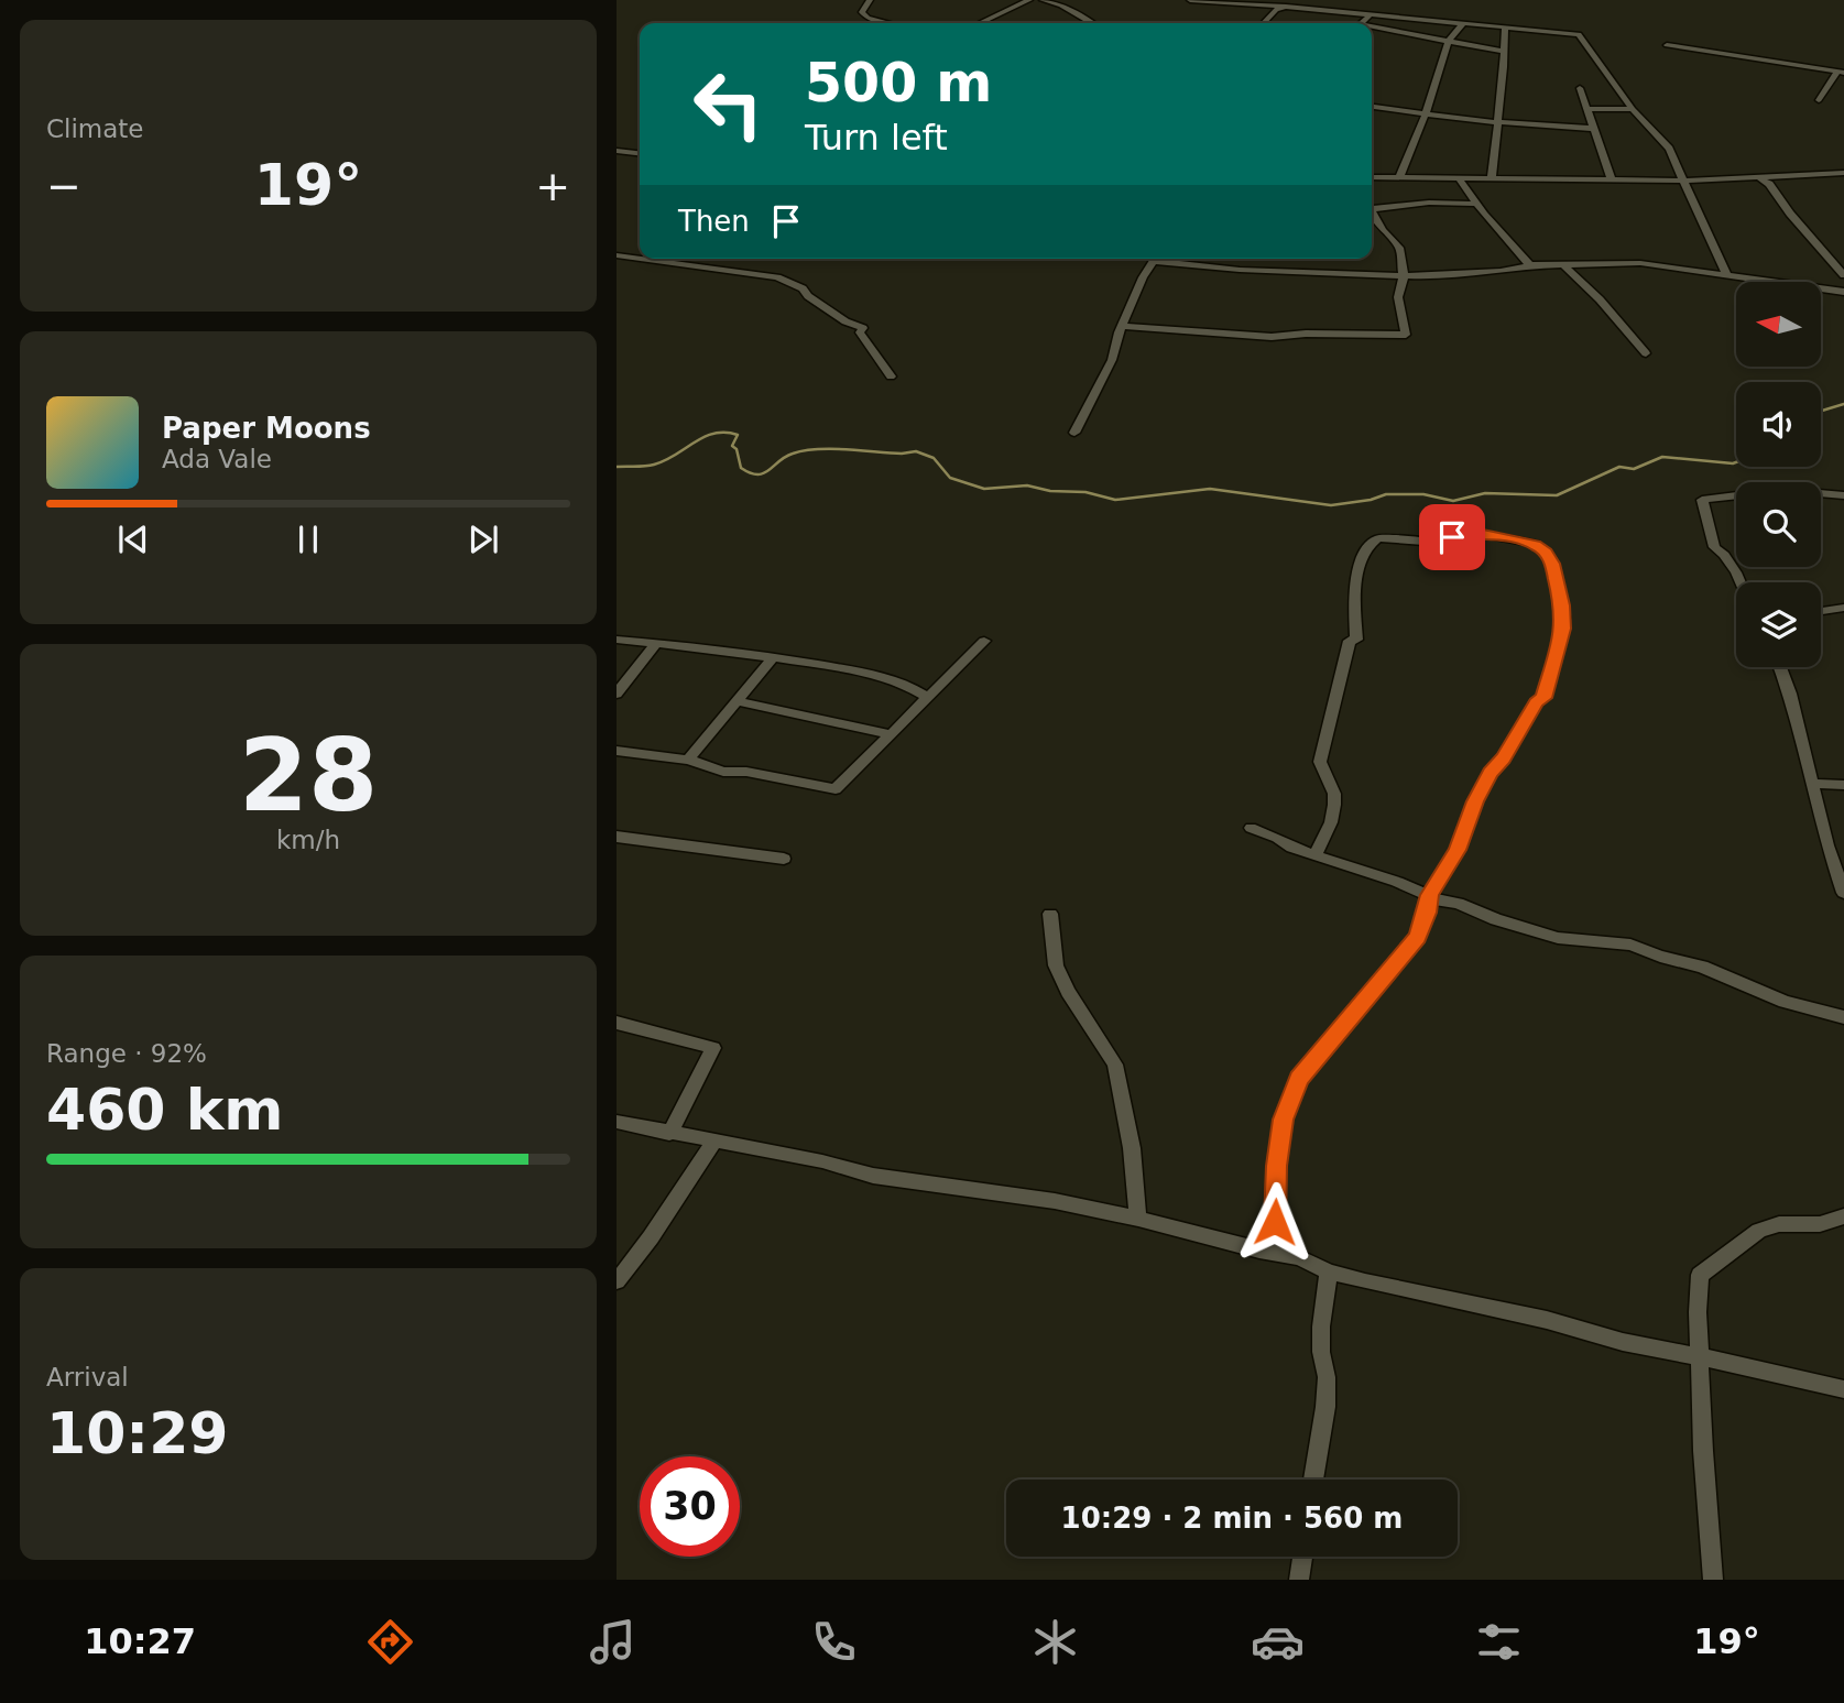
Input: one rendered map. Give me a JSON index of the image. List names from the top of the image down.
{
  "north": "left",
  "page": {
    "tile": [
      "Climate",
      ["28", "km/h"],
      ["Range · 92%", "460 km"],
      ["Arrival", "10:29"]
    ],
    "turn": ["500 m", "Turn left"],
    "heat": ["−", "19°", "+"],
    "then": "Then",
    "song": ["Paper Moons", "Ada Vale"],
    "limit": "30",
    "trip": "10:29 · 2 min · 560 m",
    "tabs": ["10:27", "19°"]
  }
}
